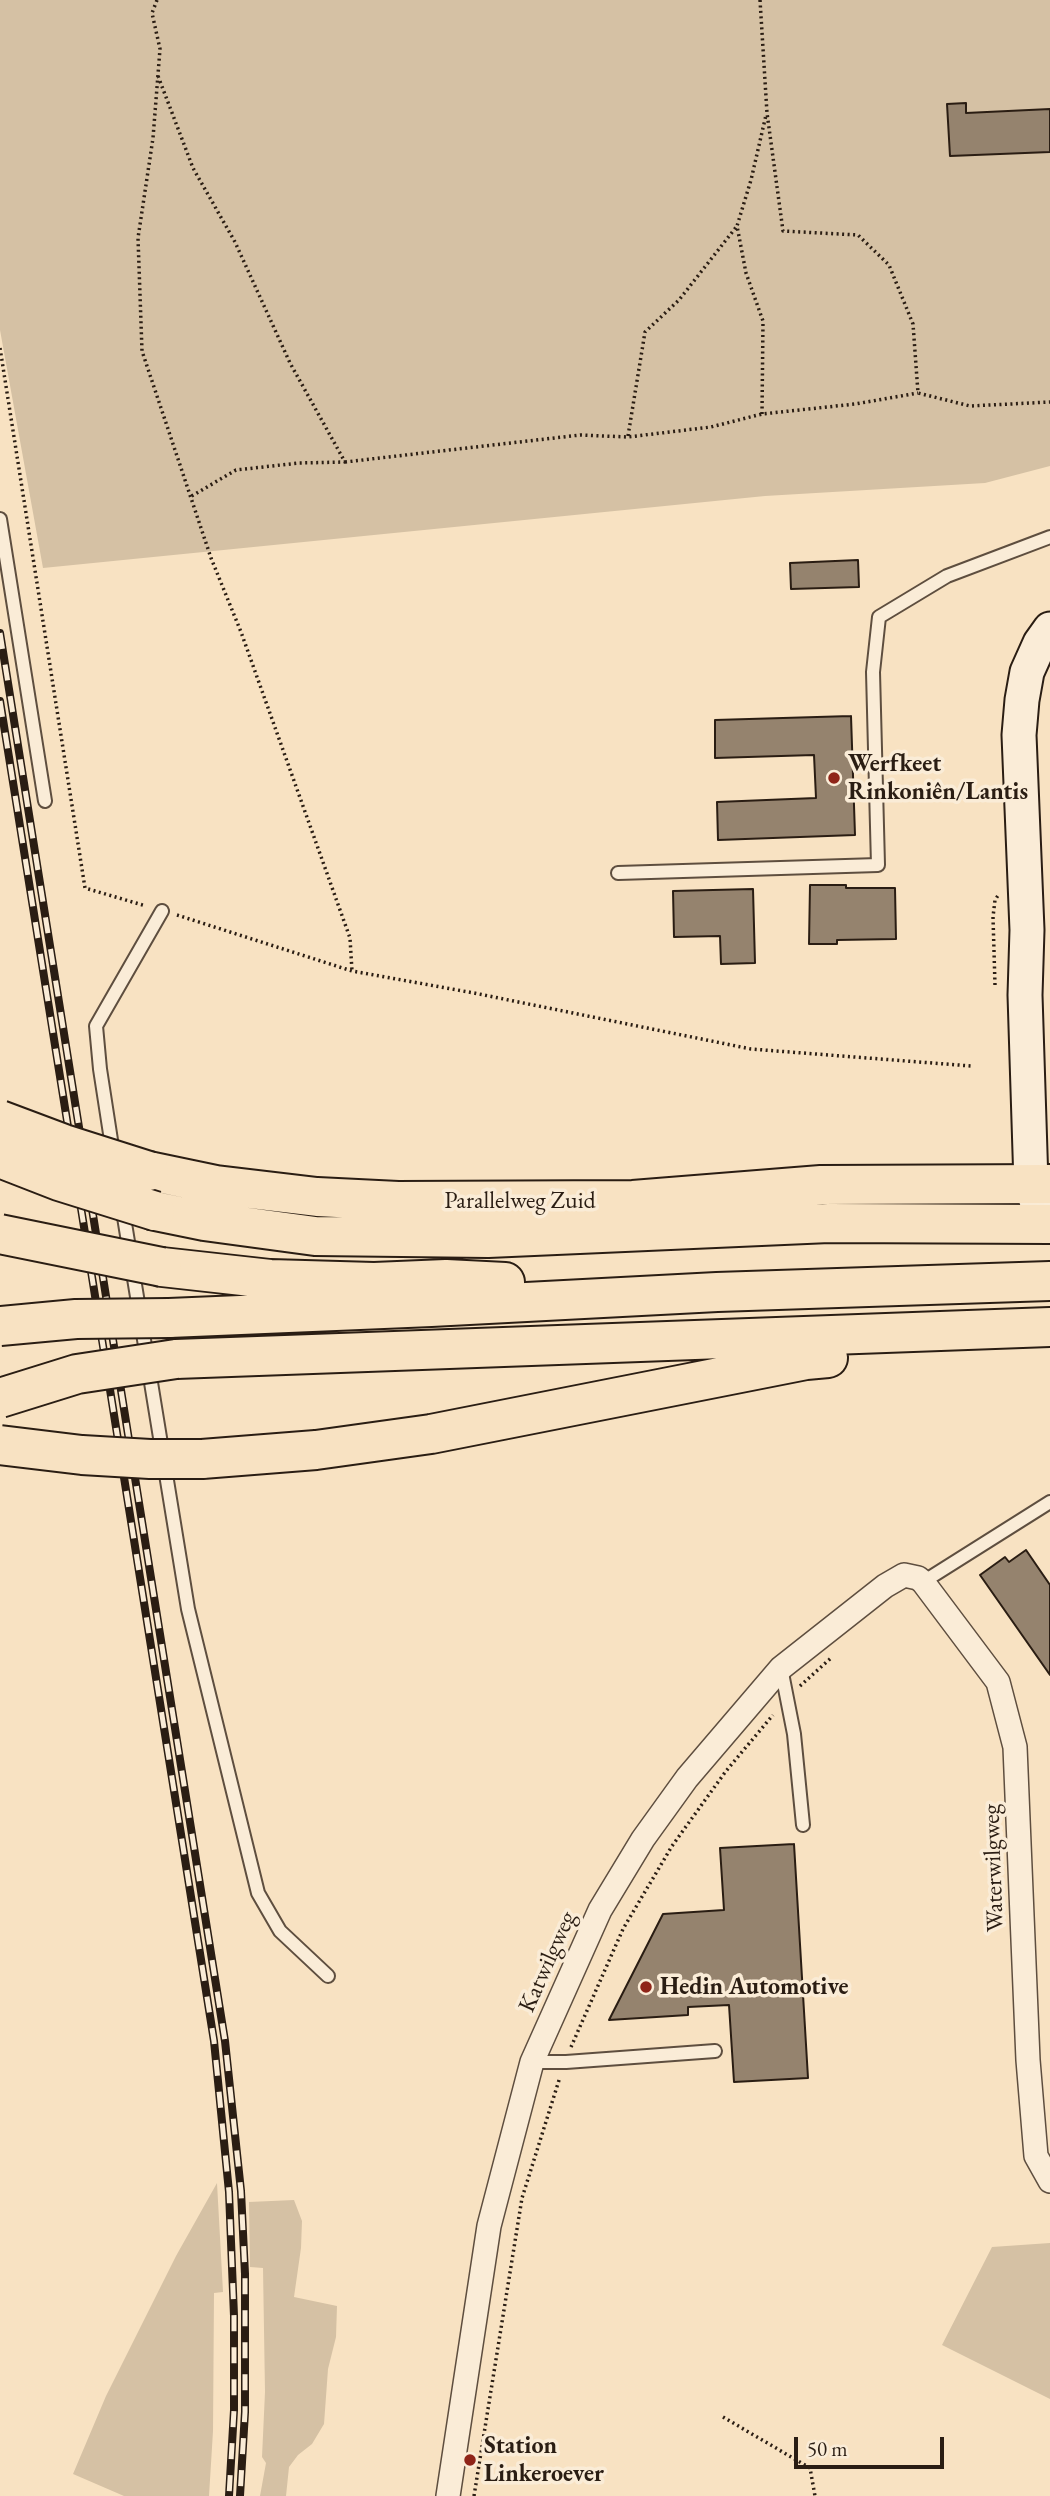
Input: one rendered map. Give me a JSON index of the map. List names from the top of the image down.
{
  "streets": {
    "highway": ["Parallelweg Zuid"],
    "street": ["Waterwilgweg", "Katwilgweg"]
  },
  "crossings": [
    ["Waterwilgweg", "Katwilgweg"]
  ],
  "places": ["Werfkeet Rinkoniên/Lantis", "Hedin Automotive", "Station Linkeroever"],
  "scale_bar": "50 m"
}
